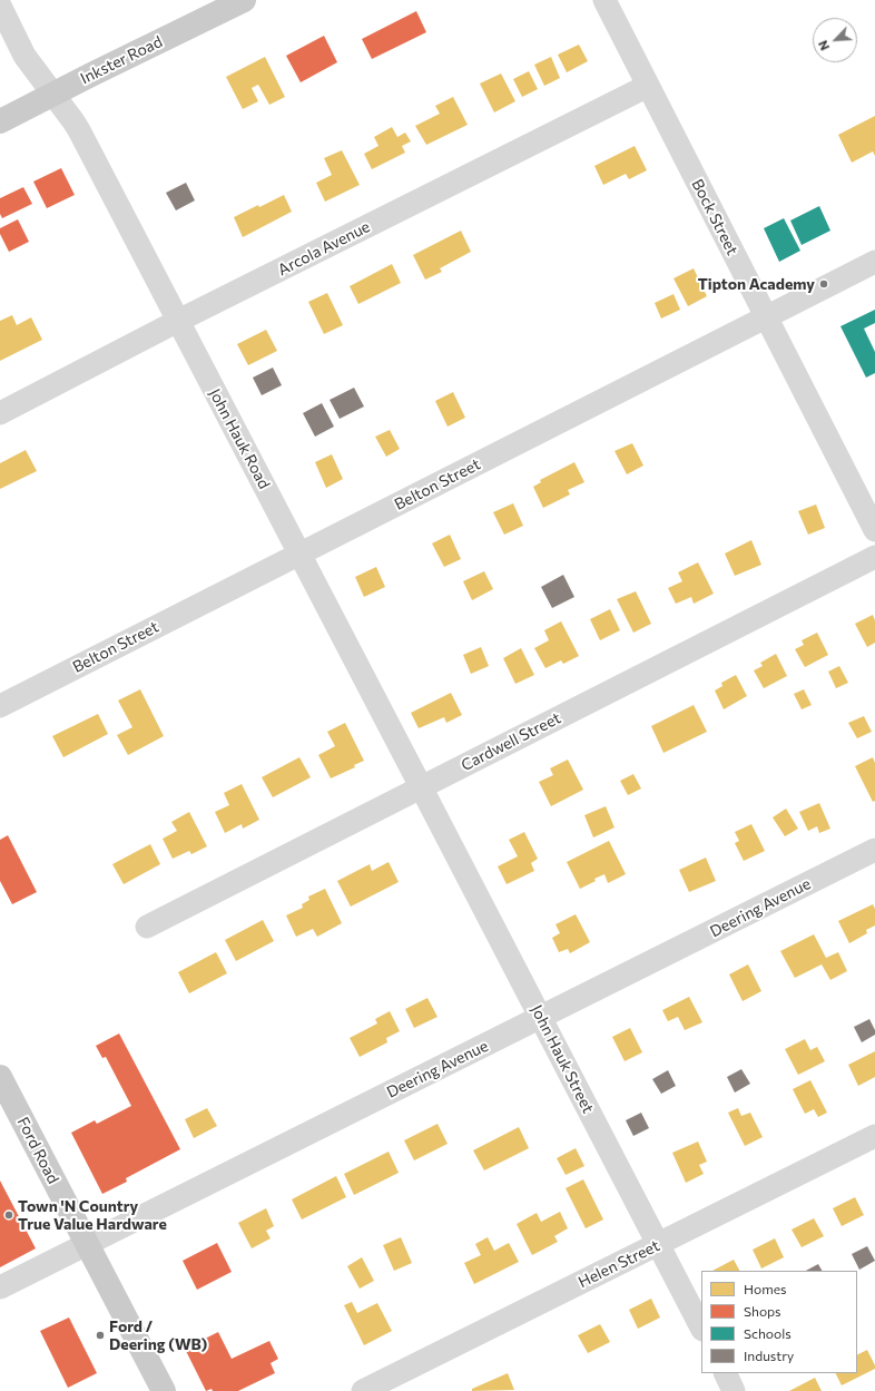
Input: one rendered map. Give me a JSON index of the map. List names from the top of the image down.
{
  "streets": {
    "main road": ["Inkster Road", "Ford Road"],
    "street": [
      "Bock Street",
      "Arcola Avenue",
      "John Hauk Road",
      "Belton Street",
      "Cardwell Street",
      "Deering Avenue",
      "John Hauk Street",
      "Helen Street"
    ]
  },
  "crossings": [
    ["Inkster Road", "John Hauk Road"],
    ["Bock Street", "Arcola Avenue"],
    ["Bock Street", "Belton Street"],
    ["Arcola Avenue", "John Hauk Road"],
    ["John Hauk Road", "Belton Street"],
    ["John Hauk Road", "Cardwell Street"],
    ["John Hauk Road", "John Hauk Street"],
    ["Cardwell Street", "John Hauk Street"],
    ["Deering Avenue", "John Hauk Street"],
    ["Deering Avenue", "Ford Road"],
    ["John Hauk Street", "Helen Street"]
  ],
  "places": ["Tipton Academy", "Town 'N Country True Value Hardware", "Ford / Deering (WB)"],
  "legend": [
    "Homes",
    "Shops",
    "Schools",
    "Industry"
  ],
  "north": "bottom left"
}
